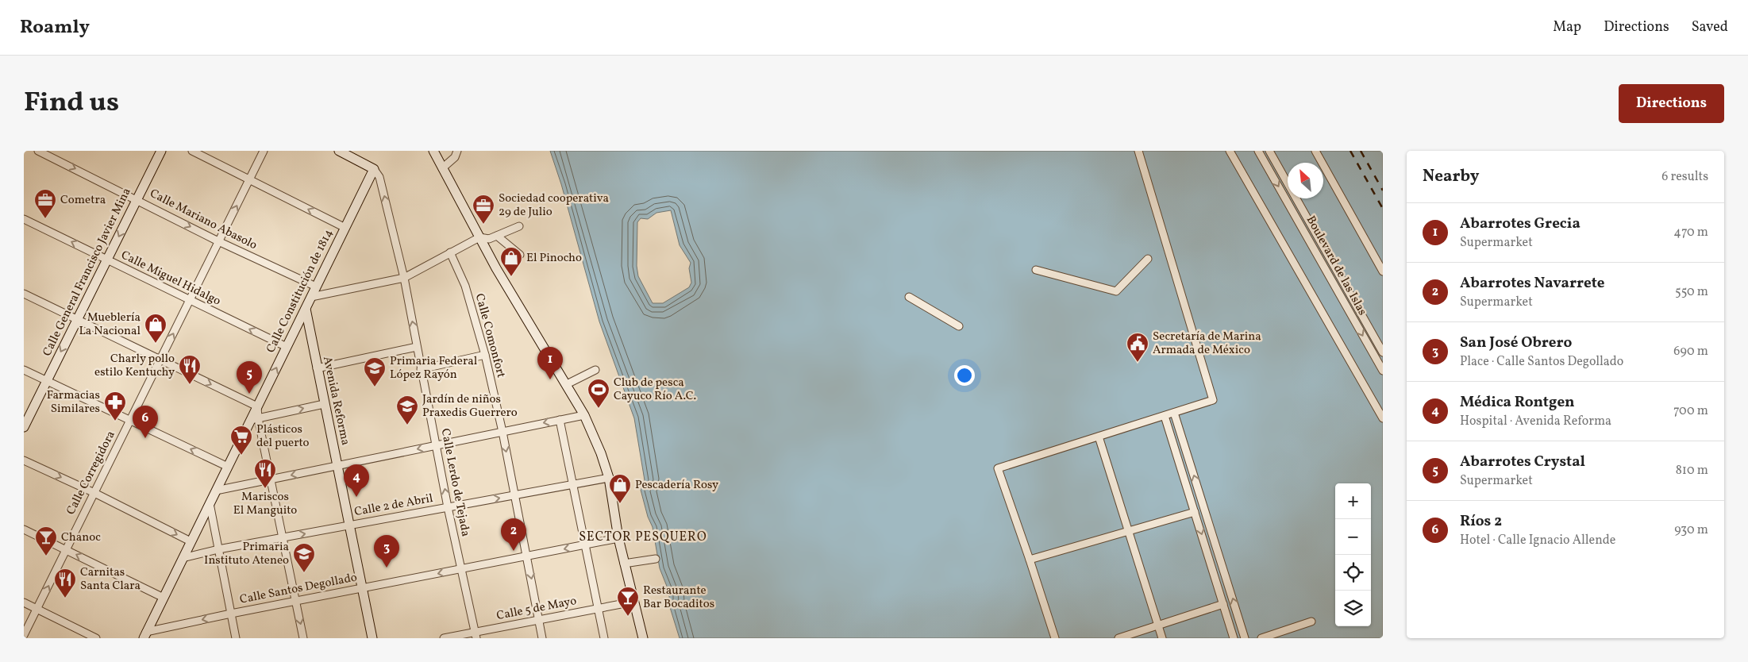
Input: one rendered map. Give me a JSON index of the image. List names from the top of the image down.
{
  "streets": {
    "street": [
      "Calle Mariano Abasolo",
      "Boulevard de las Islas",
      "Calle General Francisco Javier Mina",
      "Calle Miguel Hidalgo",
      "Calle Constitución de 1814",
      "Calle Comonfort",
      "Avenida Reforma",
      "Calle Corregidora",
      "Calle Lerdo de Tejada",
      "Calle 2 de Abril",
      "Calle Santos Degollado",
      "Calle 5 de Mayo"
    ]
  },
  "crossings": [
    ["Calle Mariano Abasolo", "Calle General Francisco Javier Mina"],
    ["Calle Mariano Abasolo", "Calle Constitución de 1814"],
    ["Calle Mariano Abasolo", "Calle Corregidora"],
    ["Calle General Francisco Javier Mina", "Calle Miguel Hidalgo"],
    ["Calle Miguel Hidalgo", "Calle Constitución de 1814"],
    ["Calle Miguel Hidalgo", "Calle Corregidora"],
    ["Calle Constitución de 1814", "Avenida Reforma"],
    ["Calle Constitución de 1814", "Calle Lerdo de Tejada"],
    ["Calle Constitución de 1814", "Calle 2 de Abril"],
    ["Calle Constitución de 1814", "Calle Santos Degollado"],
    ["Calle Comonfort", "Calle 2 de Abril"],
    ["Calle Comonfort", "Calle Santos Degollado"],
    ["Calle Comonfort", "Calle 5 de Mayo"],
    ["Avenida Reforma", "Calle 2 de Abril"],
    ["Avenida Reforma", "Calle Santos Degollado"],
    ["Calle Lerdo de Tejada", "Calle 2 de Abril"],
    ["Calle Lerdo de Tejada", "Calle Santos Degollado"],
    ["Calle Lerdo de Tejada", "Calle 5 de Mayo"]
  ],
  "one_way": [
    "Calle Mariano Abasolo",
    "Calle General Francisco Javier Mina",
    "Calle Miguel Hidalgo",
    "Calle Corregidora",
    "Calle Lerdo de Tejada",
    "Calle Santos Degollado"
  ],
  "districts": ["SECTOR PESQUERO"],
  "places": {
    "office": ["Cometra", "Sociedad cooperativa 29 de Julio"],
    "shop": ["El Pinocho", "Mueblería La Nacional", "Pescadería Rosy"],
    "public building": ["Secretaría de Marina Armada de México"],
    "restaurant": ["Charly pollo estilo Kentuchy", "Mariscos El Manguito", "Carnitas Santa Clara"],
    "school or university": ["Primaria Federal López Rayón", "Jardín de niños Praxedis Guerrero", "Primaria Instituto Ateneo"],
    "sports": ["Club de pesca Cayuco Río A.C."],
    "pharmacy": ["Farmacias Similares"],
    "supermarket": ["Plásticos del puerto"],
    "bar": ["Chanoc", "Restaurante Bar Bocaditos"]
  },
  "north": "top left",
  "page": {
    "header": "Roamly",
    "nav": ["Map", "Directions", "Saved"],
    "title": "Find us",
    "buttons": "Directions",
    "heading": ["Nearby", "6 results"],
    "list": [
      {
        "mark": "1",
        "name": "Abarrotes Grecia",
        "note": "Supermarket",
        "value": "470 m"
      },
      {
        "mark": "2",
        "name": "Abarrotes Navarrete",
        "note": "Supermarket",
        "value": "550 m"
      },
      {
        "mark": "3",
        "name": "San José Obrero",
        "note": "Place · Calle Santos Degollado",
        "value": "690 m"
      },
      {
        "mark": "4",
        "name": "Médica Rontgen",
        "note": "Hospital · Avenida Reforma",
        "value": "700 m"
      },
      {
        "mark": "5",
        "name": "Abarrotes Crystal",
        "note": "Supermarket",
        "value": "810 m"
      },
      {
        "mark": "6",
        "name": "Ríos 2",
        "note": "Hotel · Calle Ignacio Allende",
        "value": "930 m"
      }
    ],
    "pins": [
      "1",
      "5",
      "6",
      "4",
      "2",
      "3"
    ],
    "map_buttons": ["+", "−"]
  }
}
